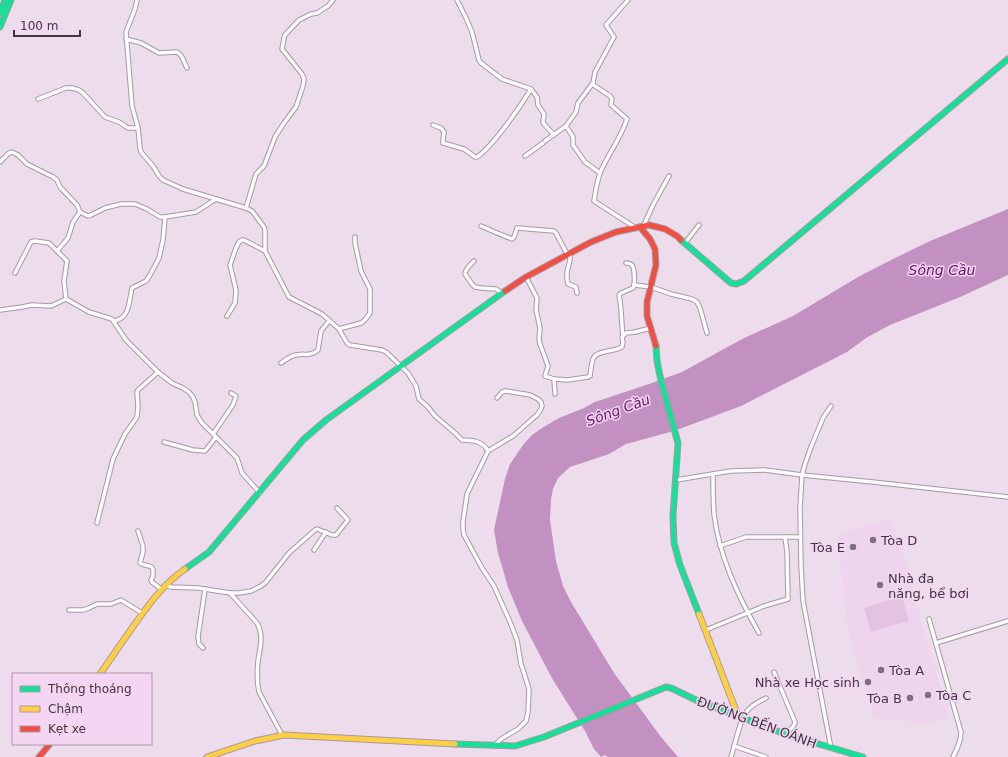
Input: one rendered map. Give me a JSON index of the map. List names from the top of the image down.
{
  "streets": {
    "main road": ["ĐƯỜNG BẾN OÁNH"]
  },
  "water": ["Sông Cầu"],
  "places": [
    "Tòa D",
    "Tòa E",
    "Nhà đa năng, bể bơi",
    "Tòa A",
    "Nhà xe Học sinh",
    "Tòa C",
    "Tòa B"
  ],
  "legend": ["Thông thoáng", "Chậm", "Kẹt xe"],
  "scale_bar": "100 m"
}
